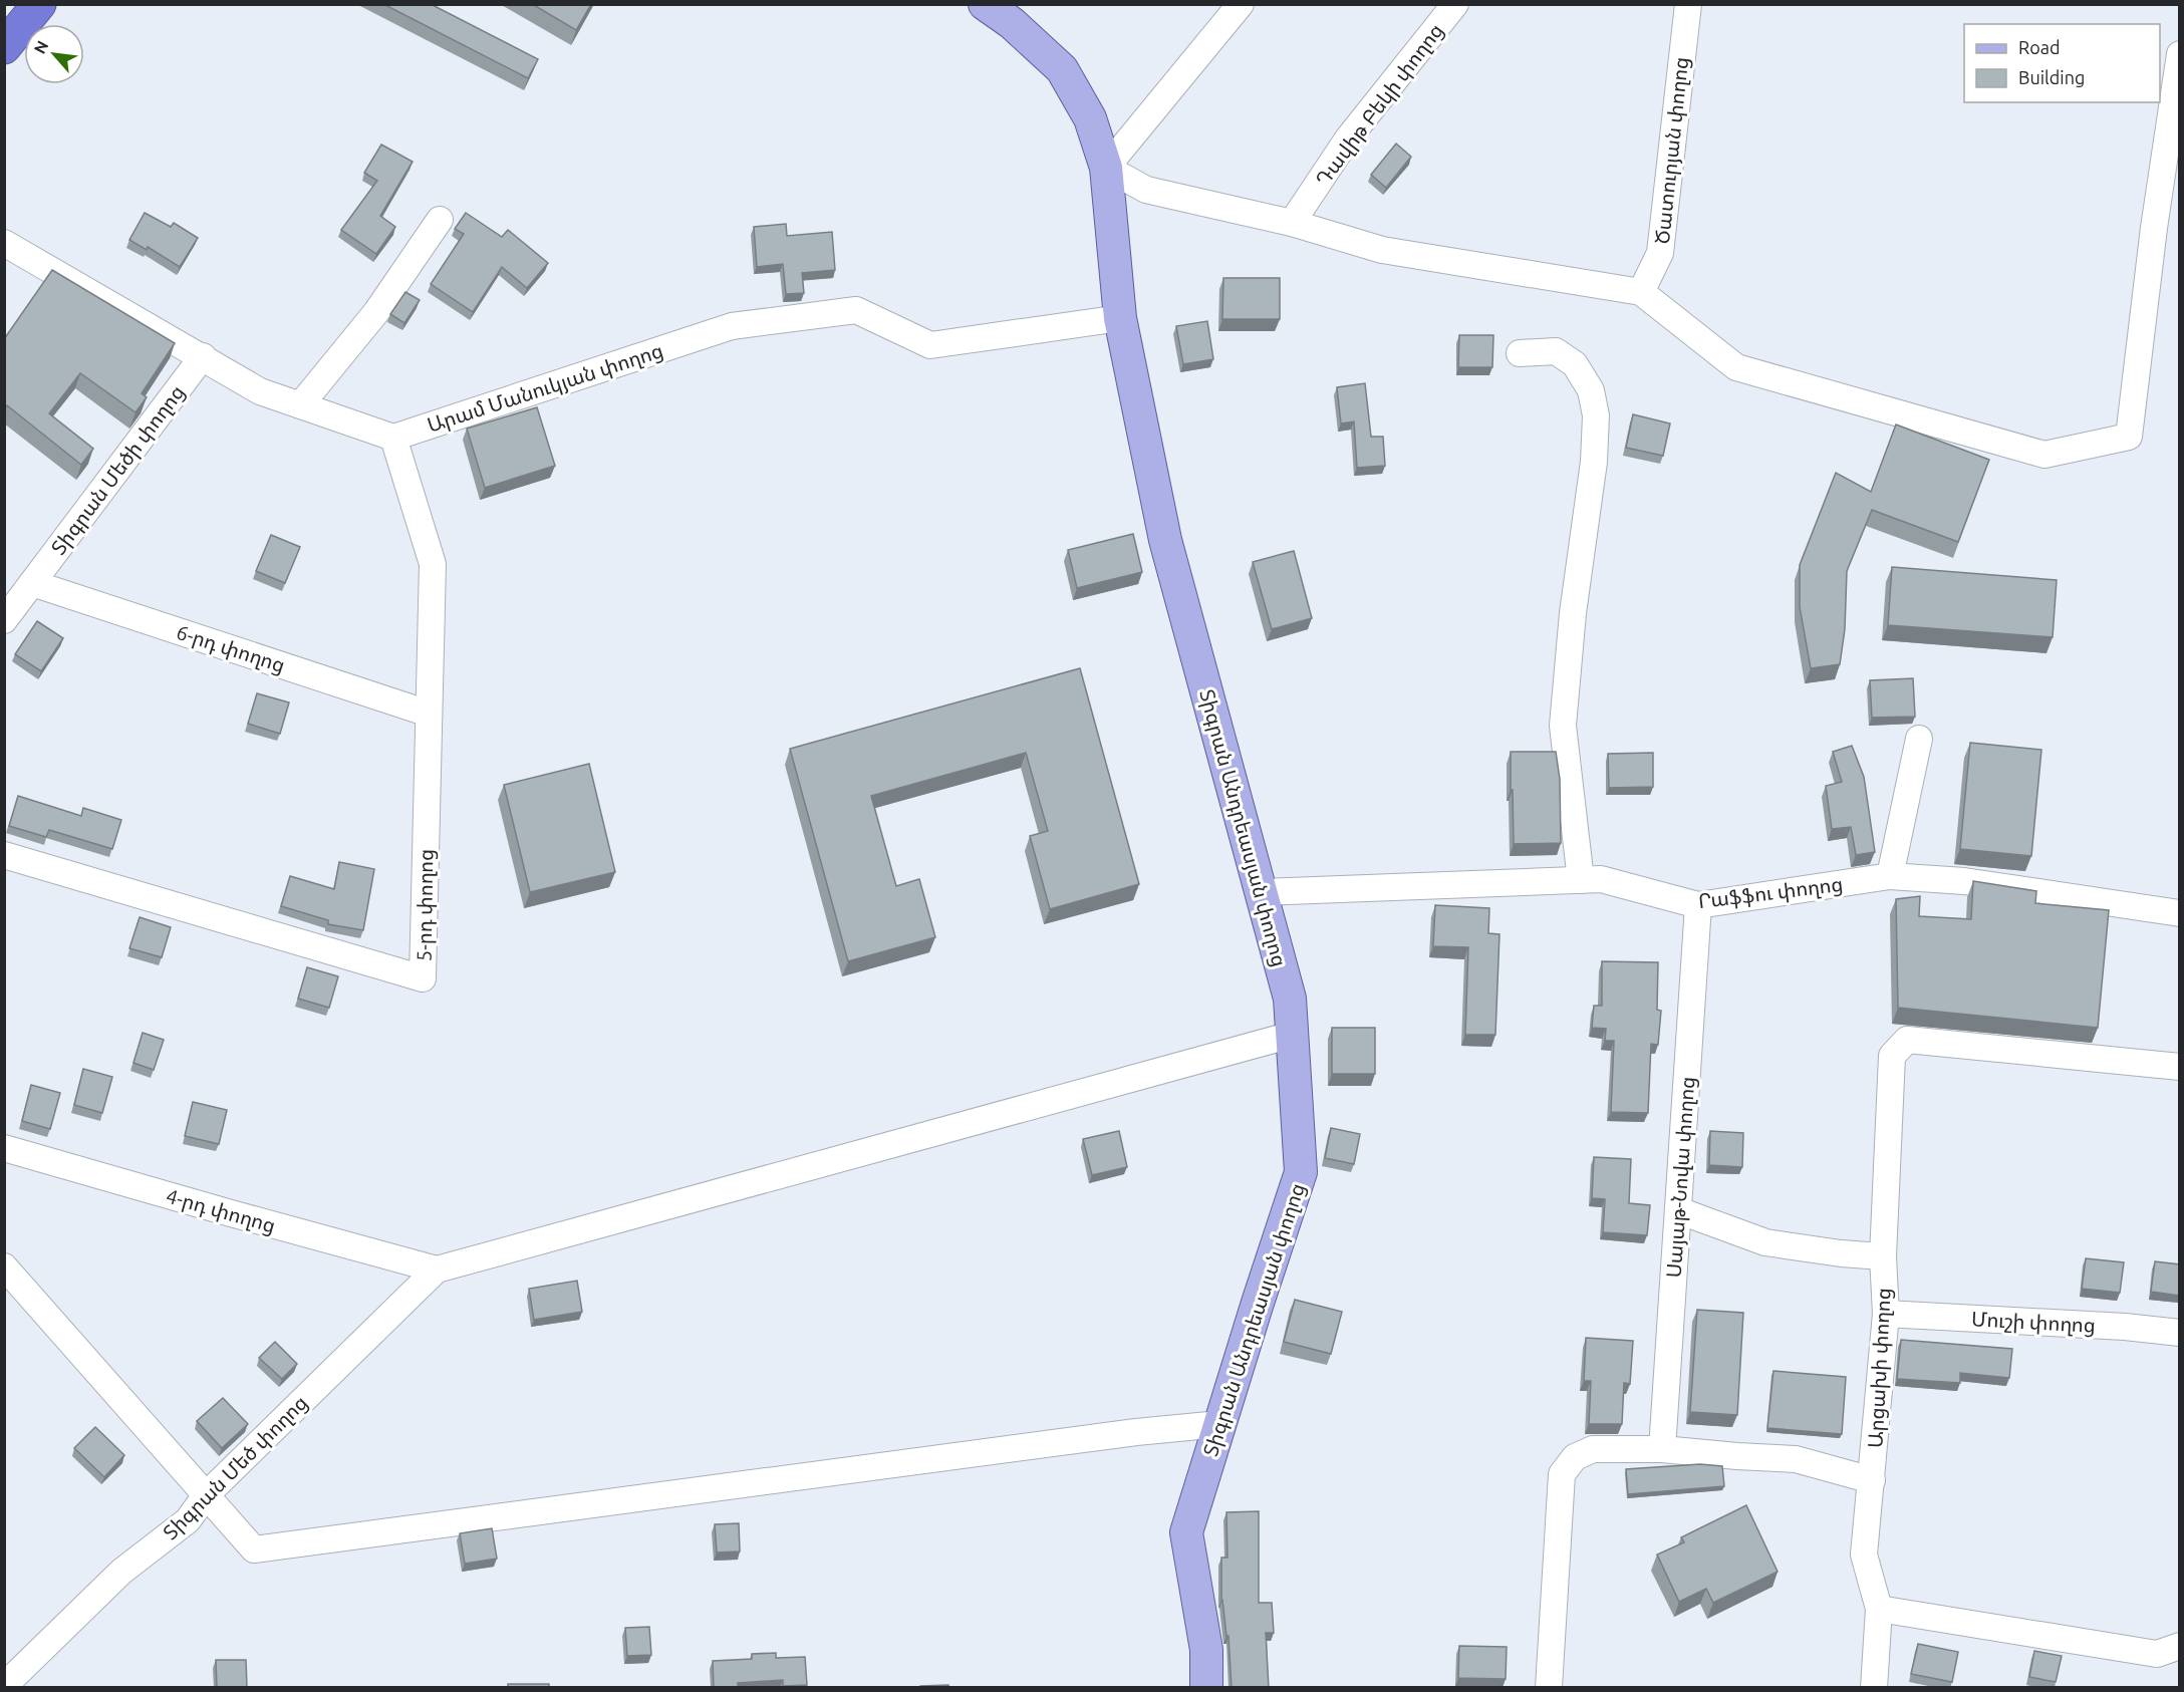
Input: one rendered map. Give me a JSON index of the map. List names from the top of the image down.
{
  "streets": {
    "main road": ["Տիգրան Անդրեասյան փողոց"],
    "street": [
      "Դավիթ Բեկի փողոց",
      "Ծատուրյան փողոց",
      "Արամ Մանուկյան փողոց",
      "Տիգրան Մեծի փողոց",
      "6-րդ փողոց",
      "Րաֆֆու փողոց",
      "5-րդ փողոց",
      "Սայաթ-Նովա փողոց",
      "4-րդ փողոց",
      "Մուշի փողոց",
      "Արցախի փողոց",
      "Տիգրան Մեծ փողոց"
    ]
  },
  "crossings": [
    ["Արամ Մանուկյան փողոց", "Տիգրան Անդրեասյան փողոց"],
    ["Արամ Մանուկյան փողոց", "5-րդ փողոց"],
    ["Տիգրան Մեծի փողոց", "6-րդ փողոց"],
    ["6-րդ փողոց", "5-րդ փողոց"],
    ["Տիգրան Անդրեասյան փողոց", "Րաֆֆու փողոց"],
    ["Րաֆֆու փողոց", "Սայաթ-Նովա փողոց"],
    ["4-րդ փողոց", "Տիգրան Մեծ փողոց"],
    ["Մուշի փողոց", "Արցախի փողոց"]
  ],
  "legend": ["Road", "Building"],
  "north": "top left"
}
